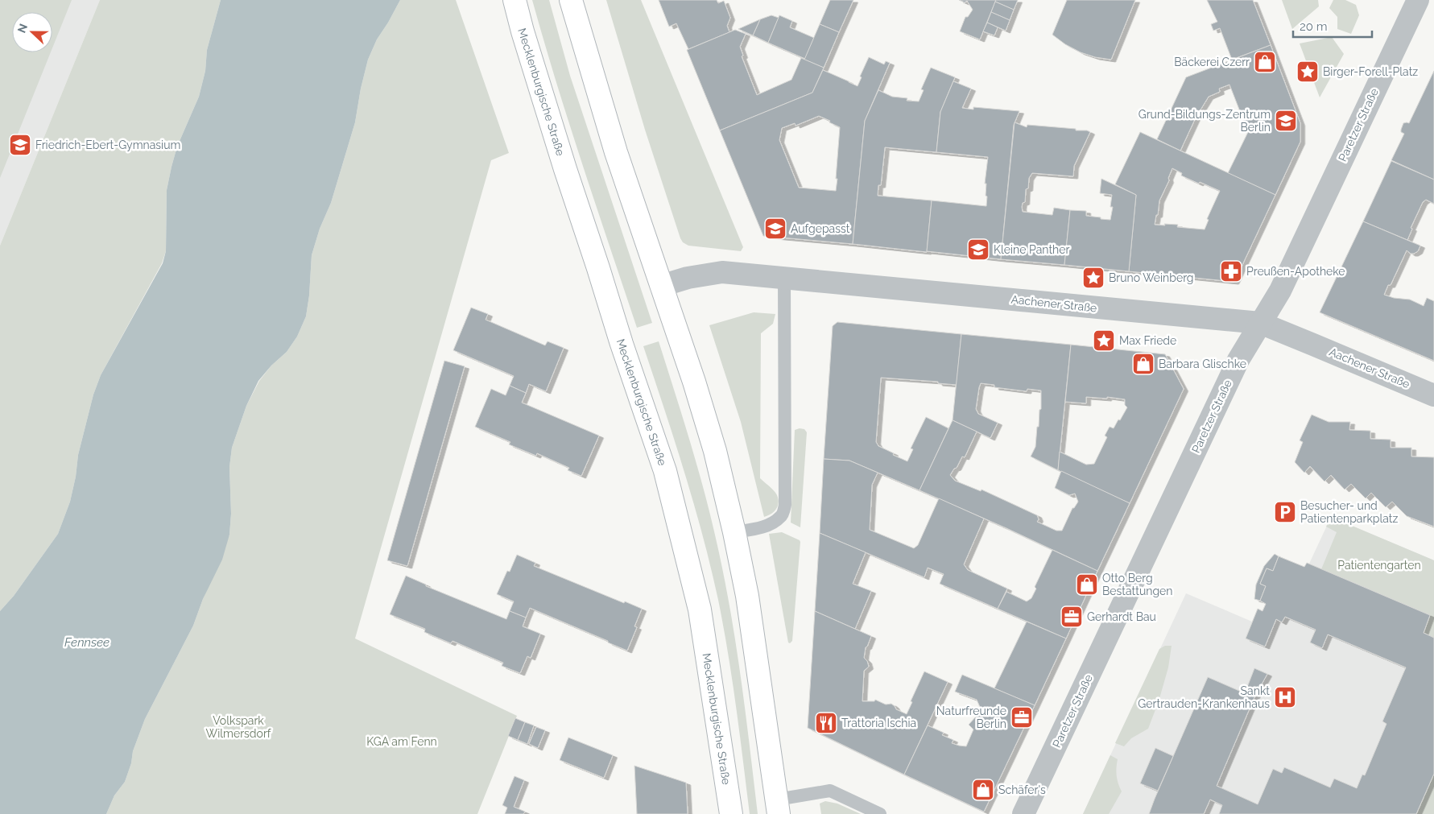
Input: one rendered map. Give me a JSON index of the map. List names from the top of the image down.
{
  "streets": {
    "main road": ["Mecklenburgische Straße"],
    "street": ["Paretzer Straße", "Aachener Straße"]
  },
  "crossings": [
    ["Paretzer Straße", "Aachener Straße"]
  ],
  "water": ["Fennsee"],
  "parks": ["Patientengarten", "Volkspark Wilmersdorf", "KGA am Fenn"],
  "places": {
    "shop": [
      "Bäckerei Czerr",
      "Barbara Glischke",
      "Otto Berg Bestattungen",
      "Schäfer's"
    ],
    "place": ["Birger-Forell-Platz", "Bruno Weinberg", "Max Friede"],
    "school or university": [
      "Grund-Bildungs-Zentrum Berlin",
      "Friedrich-Ebert-Gymnasium",
      "Aufgepasst",
      "Kleine Panther"
    ],
    "pharmacy": ["Preußen-Apotheke"],
    "parking": ["Besucher- und Patientenparkplatz"],
    "office": ["Gerhardt Bau", "Naturfreunde Berlin"],
    "hospital": ["Sankt Gertrauden-Krankenhaus"],
    "restaurant": ["Trattoria Ischia"]
  },
  "scale_bar": "20 m",
  "north": "left"
}
